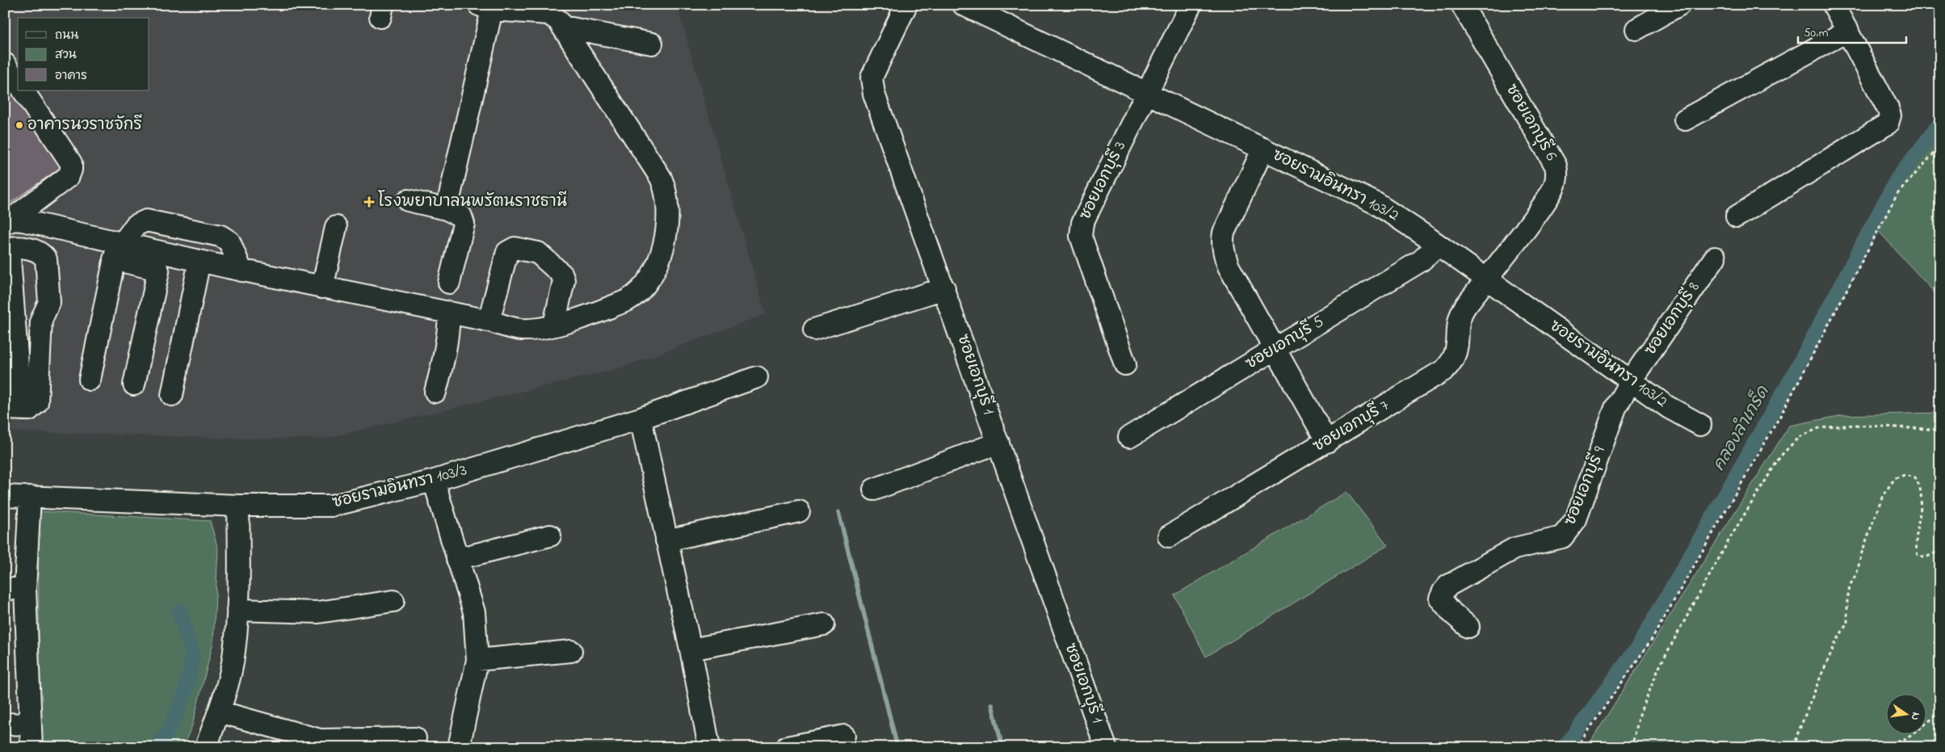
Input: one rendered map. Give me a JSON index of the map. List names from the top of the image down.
{
  "streets": {
    "street": [
      "ซอยเอกบุรี 6",
      "ซอยเอกบุรี 3",
      "ซอยรามอินทรา 103/2",
      "ซอยเอกบุรี 8",
      "ซอยเอกบุรี 5",
      "ซอยเอกบุรี 1",
      "ซอยเอกบุรี 7",
      "ซอยเอกบุรี 9",
      "ซอยรามอินทรา 103/3"
    ]
  },
  "crossings": [
    ["ซอยเอกบุรี 6", "ซอยรามอินทรา 103/2"],
    ["ซอยเอกบุรี 6", "ซอยเอกบุรี 7"],
    ["ซอยเอกบุรี 3", "ซอยรามอินทรา 103/2"],
    ["ซอยรามอินทรา 103/2", "ซอยเอกบุรี 8"],
    ["ซอยรามอินทรา 103/2", "ซอยเอกบุรี 5"],
    ["ซอยรามอินทรา 103/2", "ซอยเอกบุรี 7"],
    ["ซอยรามอินทรา 103/2", "ซอยเอกบุรี 9"],
    ["ซอยเอกบุรี 8", "ซอยเอกบุรี 9"]
  ],
  "water": ["คลองลำเกร็ด"],
  "places": {
    "other": ["อาคารนวราชจักรี"],
    "health": ["โรงพยาบาลนพรัตนราชธานี"]
  },
  "legend": ["ถนน", "สวน", "อาคาร"],
  "scale_bar": "50 m",
  "north": "right"
}
